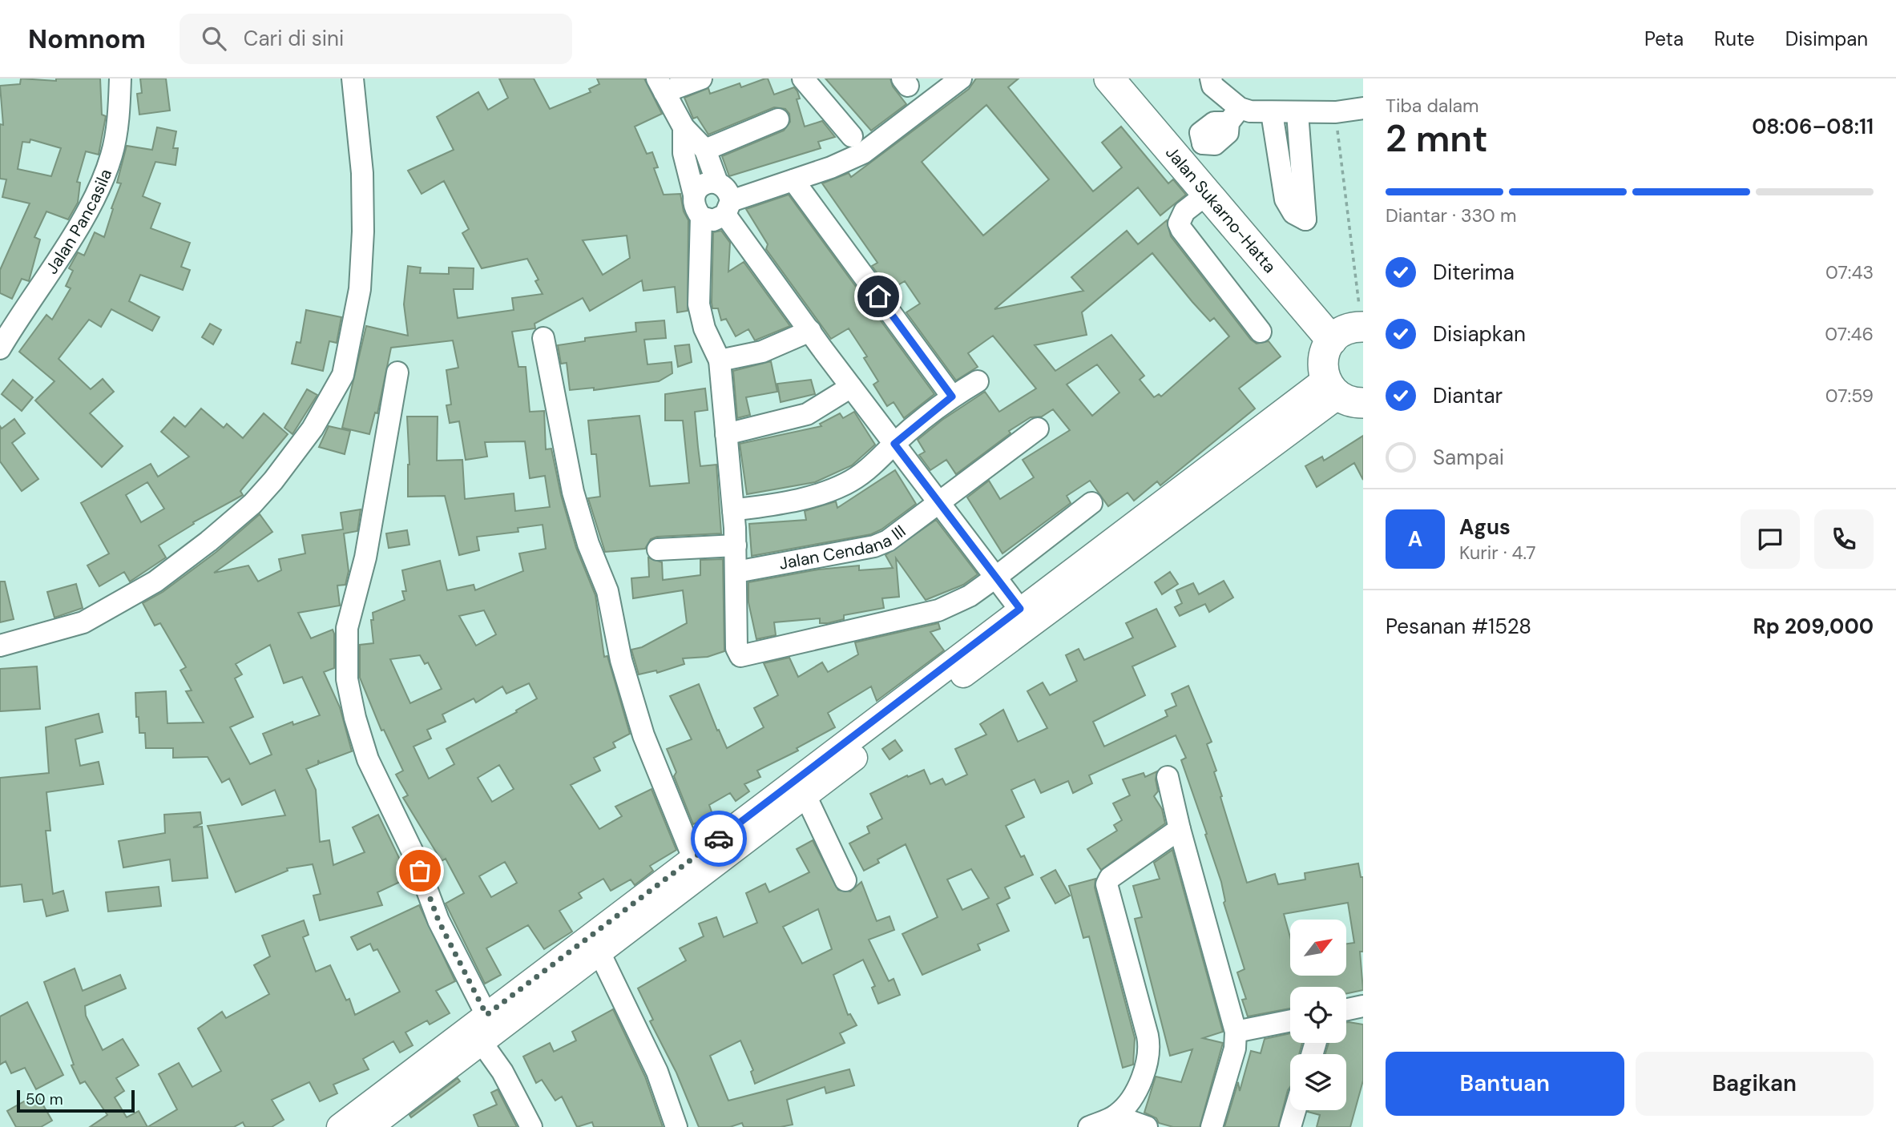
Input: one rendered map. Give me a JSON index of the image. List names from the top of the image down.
{
  "streets": {
    "highway": ["Jalan Sukarno-Hatta"],
    "street": ["Jalan Pancasila", "Jalan Cendana III"]
  },
  "scale_bar": "50 m",
  "north": "top right",
  "page": {
    "header": "Nomnom",
    "search": "Cari di sini",
    "nav": ["Peta", "Rute", "Disimpan"],
    "heading": ["2 mnt", "Tiba dalam", "08:06–08:11"],
    "panel": [
      "Agus",
      "Kurir · 4.7",
      "Pesanan #1528",
      "Rp 209,000"
    ],
    "bar": "Diantar · 330 m",
    "list": [
      ["Diterima", "07:43"],
      ["Disiapkan", "07:46"],
      ["Diantar", "07:59"],
      "Sampai"
    ],
    "round": "A",
    "buttons": ["Bantuan", "Bagikan"],
    "scale": "50 m"
  }
}
